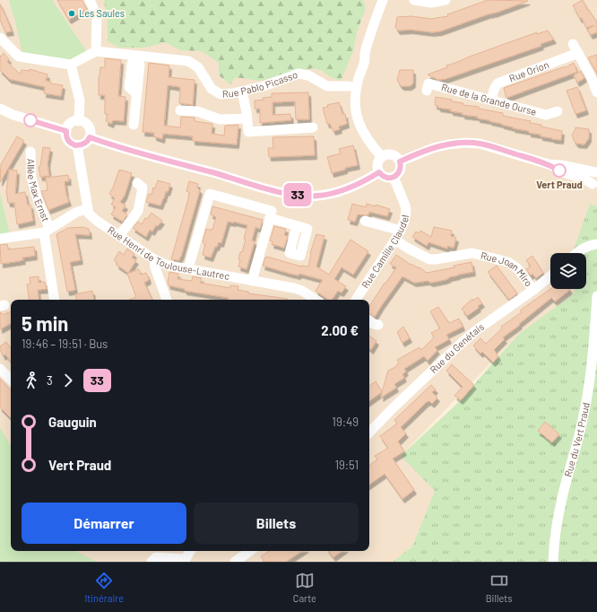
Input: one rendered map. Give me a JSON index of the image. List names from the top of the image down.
{
  "streets": {
    "street": [
      "Rue Orion",
      "Rue Pablo Picasso",
      "Rue de la Grande Ourse",
      "Allée Max Ernst",
      "Rue Camille Claudel",
      "Rue Henri de Toulouse-Lautrec",
      "Rue Joan Miro",
      "Rue du Genétais",
      "Rue du Vert Praud"
    ]
  },
  "crossings": [
    ["Rue Orion", "Rue de la Grande Ourse"],
    ["Rue Camille Claudel", "Rue Joan Miro"],
    ["Rue Joan Miro", "Rue du Genétais"]
  ],
  "places": ["Les Saules", "Vert Praud"],
  "lines": ["bus line 33"],
  "page": {
    "on_map": "33",
    "heading": ["5 min", "19:46 – 19:51 · Bus", "2.00 €"],
    "legs": ["3", "33"],
    "list": [
      {
        "name": "Gauguin",
        "value": "19:49"
      },
      {
        "name": "Vert Praud",
        "value": "19:51"
      }
    ],
    "buttons": ["Démarrer", "Billets"],
    "tabs": ["Itinéraire", "Carte", "Billets"]
  }
}
